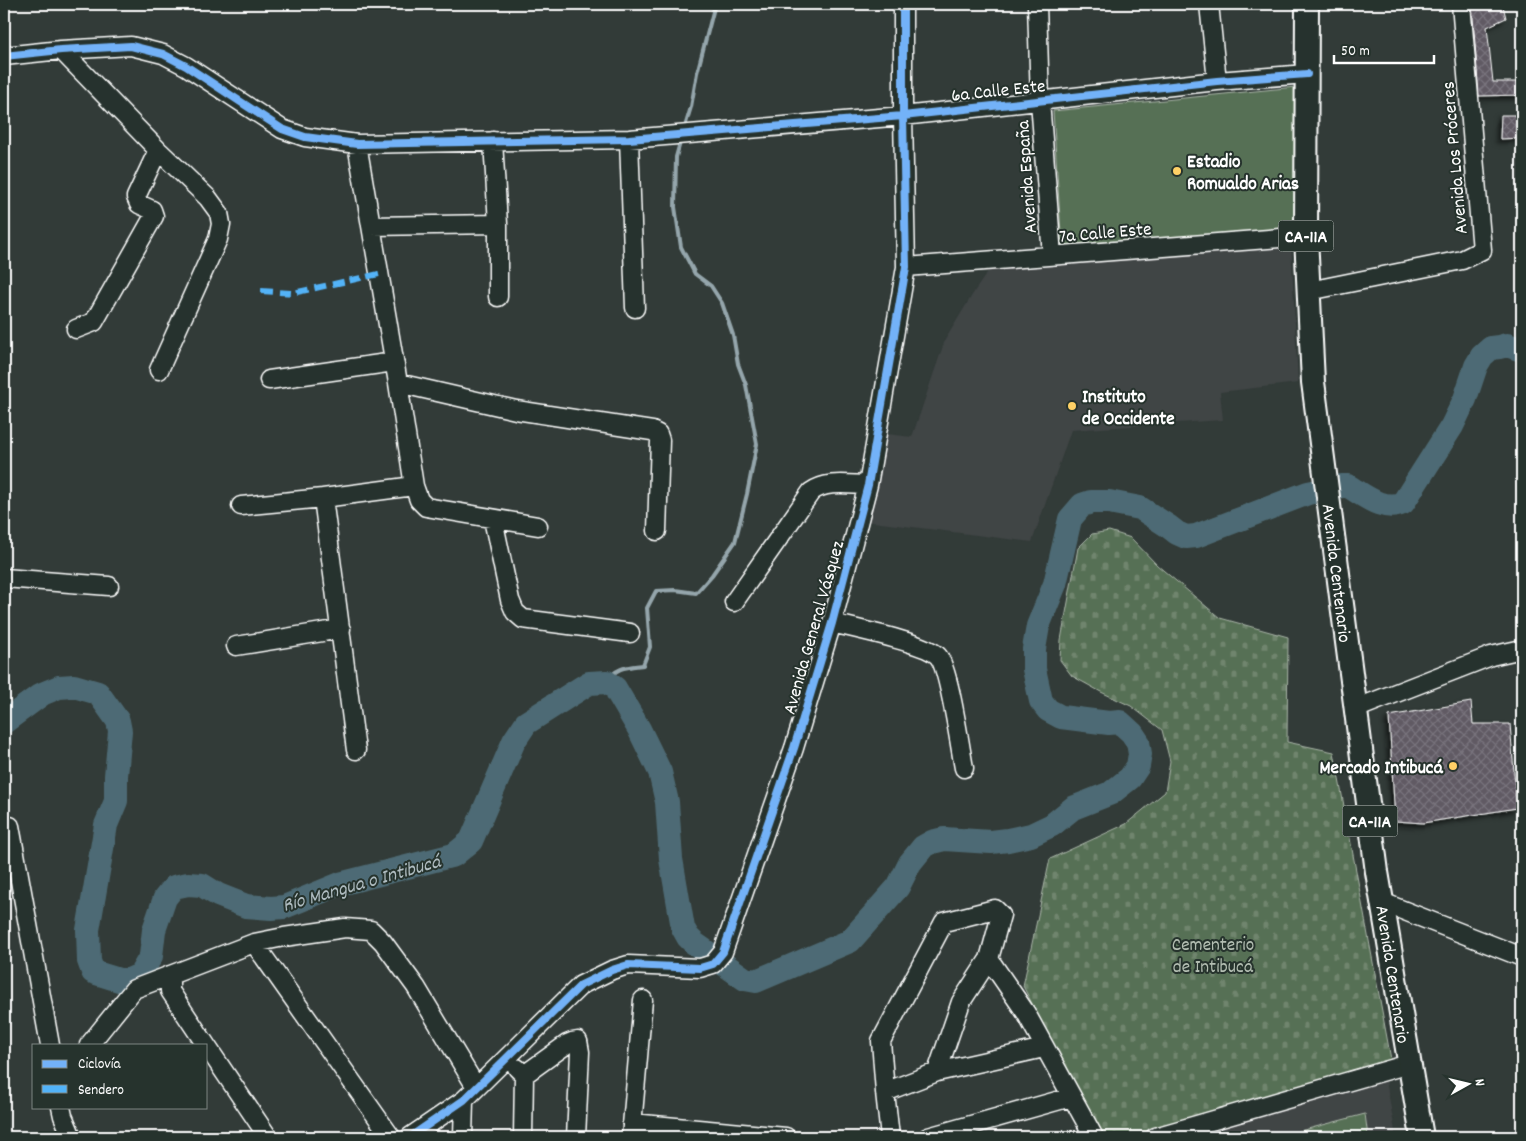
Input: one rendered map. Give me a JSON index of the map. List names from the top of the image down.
{
  "streets": {
    "main road": ["CA-11A", "Avenida Centenario"],
    "street": [
      "6a Calle Este",
      "Avenida Los Próceres",
      "Avenida España",
      "7a Calle Este",
      "Avenida General Vásquez"
    ]
  },
  "crossings": [
    ["6a Calle Este", "Avenida España"],
    ["6a Calle Este", "Avenida Centenario"],
    ["6a Calle Este", "Avenida General Vásquez"],
    ["Avenida Los Próceres", "Avenida Centenario"],
    ["Avenida España", "7a Calle Este"],
    ["7a Calle Este", "Avenida Centenario"],
    ["7a Calle Este", "Avenida General Vásquez"]
  ],
  "water": ["Río Mangua o Intibucá"],
  "parks": ["Cementerio de Intibucá"],
  "places": ["Estadio Romualdo Arias", "Instituto de Occidente", "Mercado Intibucá"],
  "legend": ["Ciclovía", "Sendero"],
  "scale_bar": "50 m",
  "north": "right"
}
